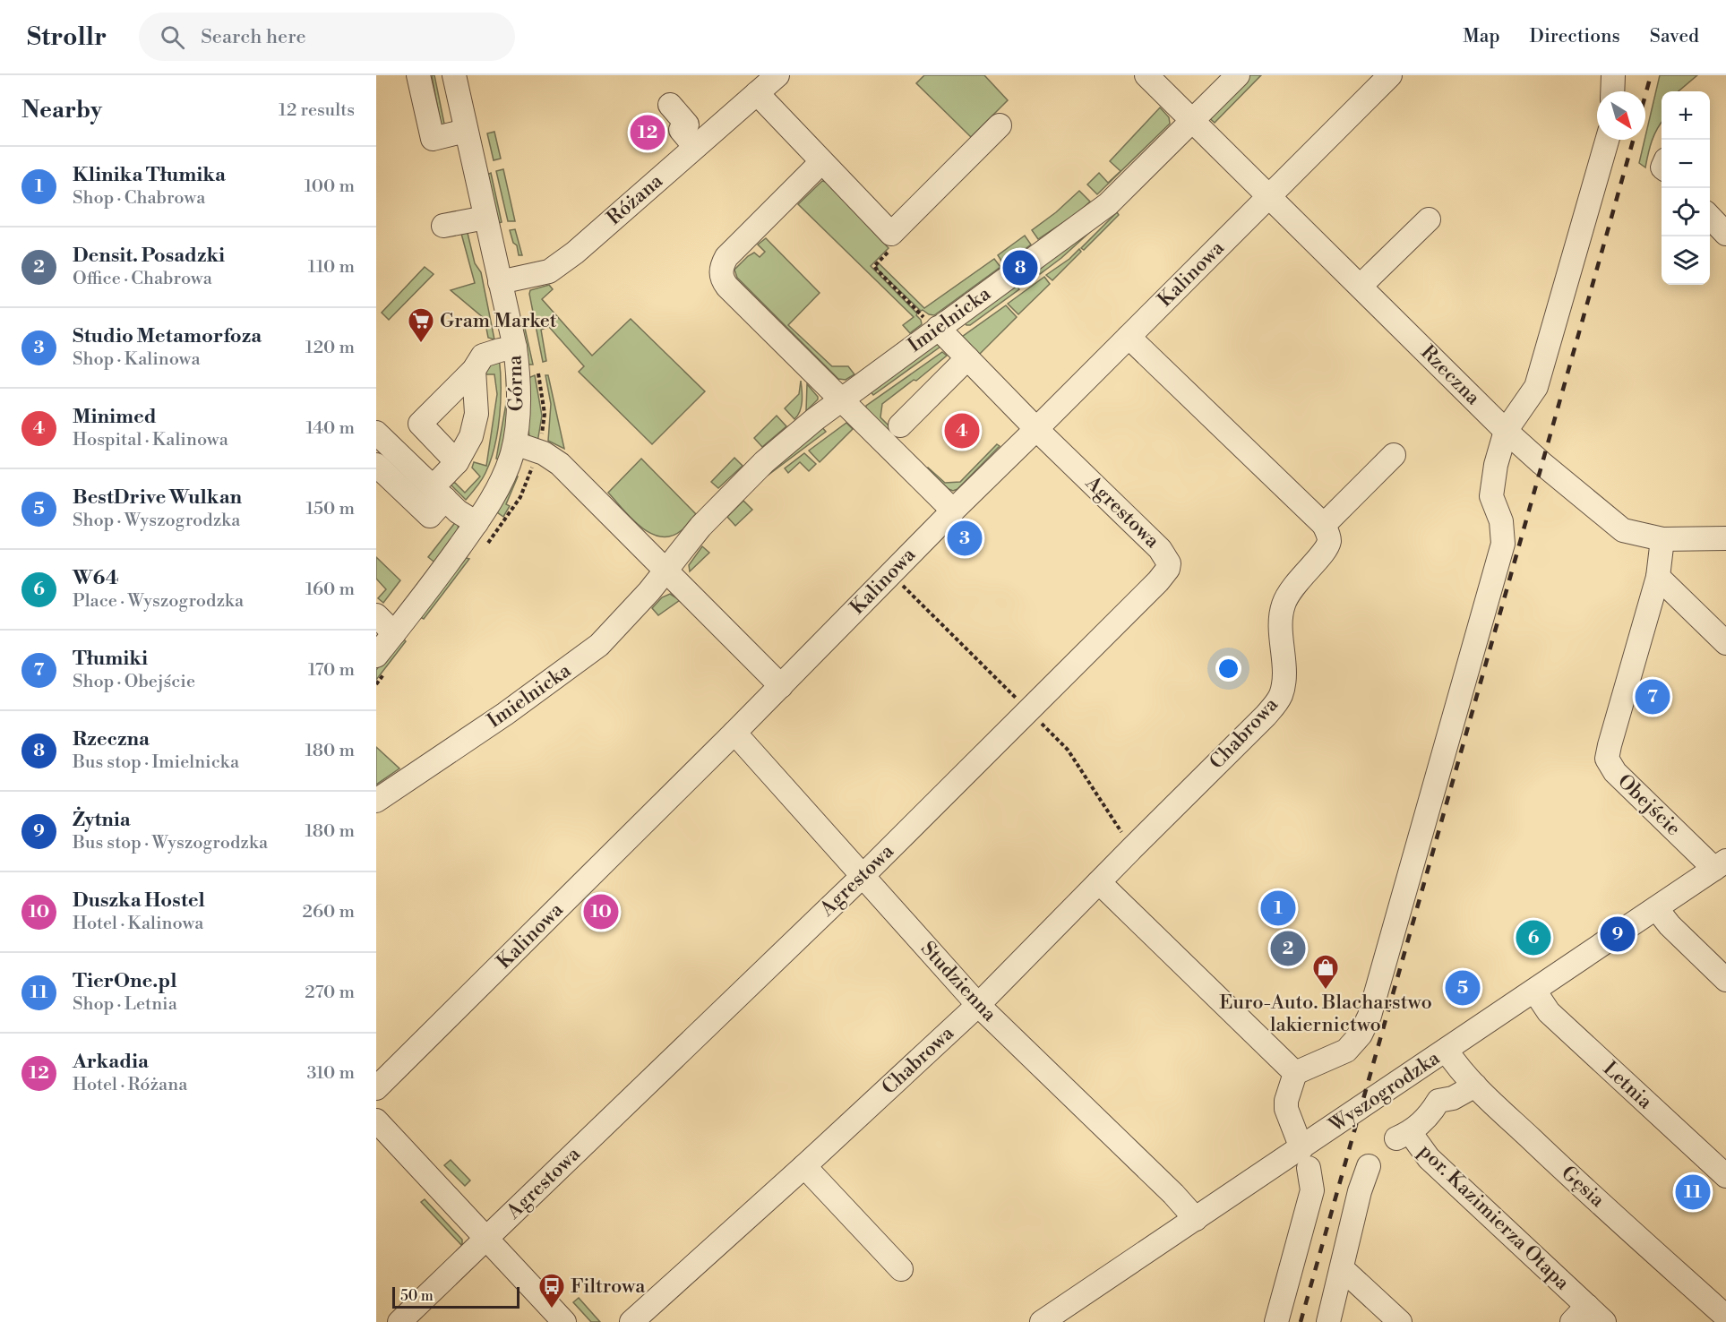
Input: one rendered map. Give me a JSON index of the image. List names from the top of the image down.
{
  "streets": {
    "street": [
      "Różana",
      "Kalinowa",
      "Imielnicka",
      "Rzeczna",
      "Górna",
      "Agrestowa",
      "Chabrowa",
      "Obejście",
      "Studzienna",
      "Letnia",
      "Wyszogrodzka",
      "Gęsia",
      "por. Kazimierza Otapa"
    ]
  },
  "crossings": [
    ["Różana", "Górna"],
    ["Kalinowa", "Rzeczna"],
    ["Kalinowa", "Agrestowa"],
    ["Kalinowa", "Studzienna"],
    ["Imielnicka", "Rzeczna"],
    ["Rzeczna", "Obejście"],
    ["Agrestowa", "Studzienna"],
    ["Chabrowa", "Studzienna"],
    ["Obejście", "Wyszogrodzka"],
    ["Studzienna", "Wyszogrodzka"],
    ["Letnia", "Wyszogrodzka"],
    ["Wyszogrodzka", "Gęsia"]
  ],
  "places": {
    "supermarket": ["Gram Market"],
    "shop": ["Euro-Auto. Blacharstwo lakiernictwo"],
    "bus stop": ["Filtrowa"]
  },
  "scale_bar": "50 m",
  "north": "bottom right",
  "page": {
    "header": "Strollr",
    "search": "Search here",
    "nav": ["Map", "Directions", "Saved"],
    "heading": ["Nearby", "12 results"],
    "map_buttons": ["+", "−"],
    "pins": [
      "12",
      "8",
      "4",
      "3",
      "7",
      "1",
      "10",
      "9",
      "6",
      "2",
      "5",
      "11"
    ],
    "list": [
      {
        "mark": "1",
        "name": "Klinika Tłumika",
        "note": "Shop · Chabrowa",
        "value": "100 m"
      },
      {
        "mark": "2",
        "name": "Densit. Posadzki",
        "note": "Office · Chabrowa",
        "value": "110 m"
      },
      {
        "mark": "3",
        "name": "Studio Metamorfoza",
        "note": "Shop · Kalinowa",
        "value": "120 m"
      },
      {
        "mark": "4",
        "name": "Minimed",
        "note": "Hospital · Kalinowa",
        "value": "140 m"
      },
      {
        "mark": "5",
        "name": "BestDrive Wulkan",
        "note": "Shop · Wyszogrodzka",
        "value": "150 m"
      },
      {
        "mark": "6",
        "name": "W64",
        "note": "Place · Wyszogrodzka",
        "value": "160 m"
      },
      {
        "mark": "7",
        "name": "Tłumiki",
        "note": "Shop · Obejście",
        "value": "170 m"
      },
      {
        "mark": "8",
        "name": "Rzeczna",
        "note": "Bus stop · Imielnicka",
        "value": "180 m"
      },
      {
        "mark": "9",
        "name": "Żytnia",
        "note": "Bus stop · Wyszogrodzka",
        "value": "180 m"
      },
      {
        "mark": "10",
        "name": "Duszka Hostel",
        "note": "Hotel · Kalinowa",
        "value": "260 m"
      },
      {
        "mark": "11",
        "name": "TierOne.pl",
        "note": "Shop · Letnia",
        "value": "270 m"
      },
      {
        "mark": "12",
        "name": "Arkadia",
        "note": "Hotel · Różana",
        "value": "310 m"
      }
    ],
    "scale": "50 m"
  }
}
